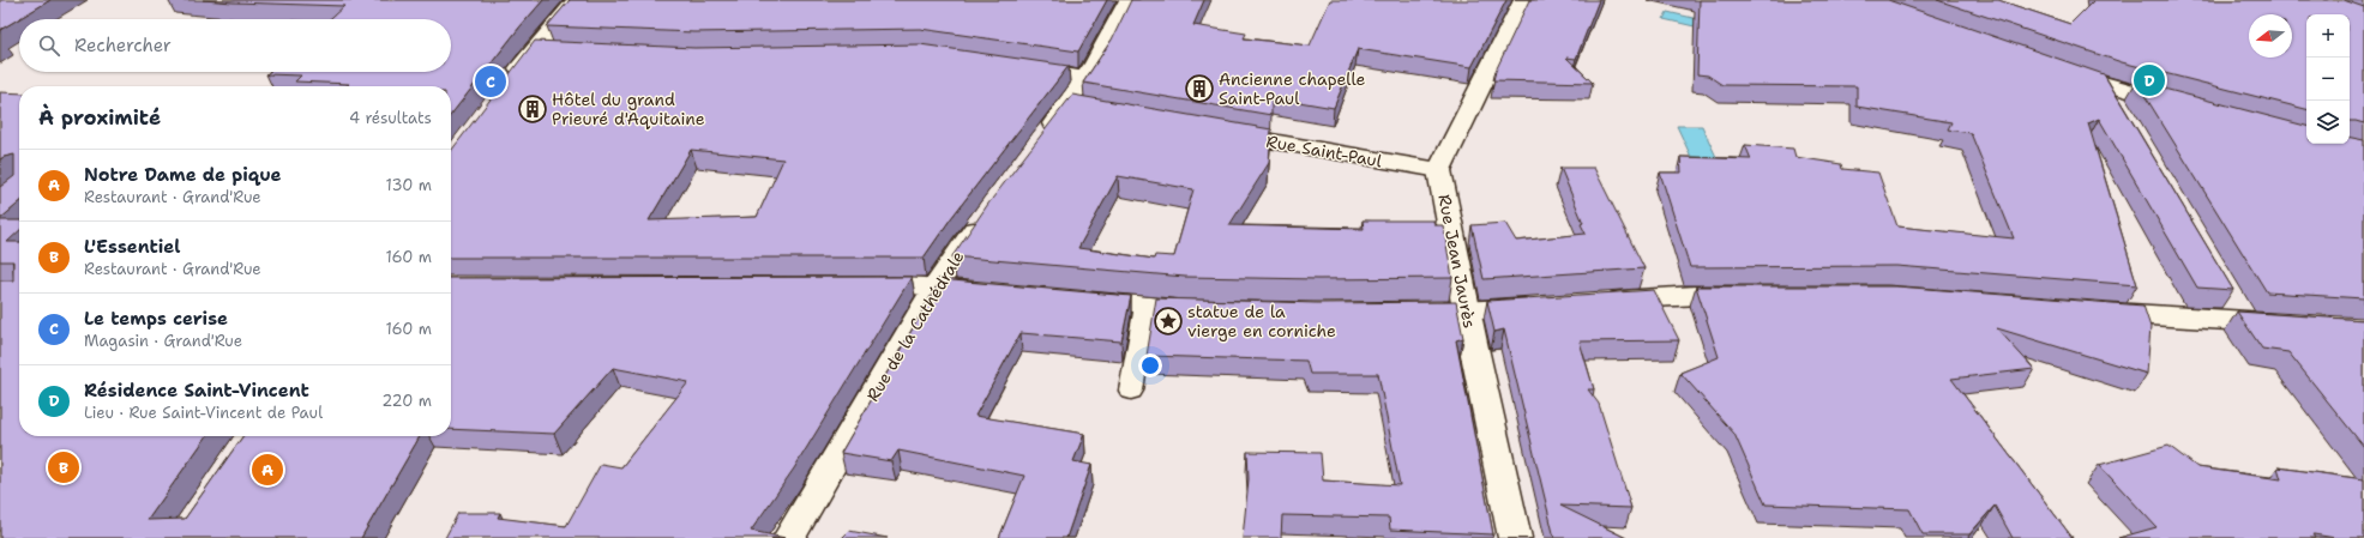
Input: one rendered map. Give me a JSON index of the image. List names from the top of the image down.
{
  "streets": {
    "street": ["Rue Saint-Paul", "Rue Jean Jaurès", "Rue de la Cathédrale"]
  },
  "crossings": [
    ["Rue Saint-Paul", "Rue Jean Jaurès"]
  ],
  "places": {
    "building": ["Ancienne chapelle Saint-Paul", "Hôtel du grand Prieuré d'Aquitaine"],
    "place": ["statue de la vierge en corniche"]
  },
  "north": "left",
  "page": {
    "map_buttons": ["+", "−"],
    "search": "Rechercher",
    "pins": [
      "D",
      "C",
      "B",
      "A"
    ],
    "heading": ["À proximité", "4 résultats"],
    "list": [
      {
        "mark": "A",
        "name": "Notre Dame de pique",
        "note": "Restaurant · Grand'Rue",
        "value": "130 m"
      },
      {
        "mark": "B",
        "name": "L'Essentiel",
        "note": "Restaurant · Grand'Rue",
        "value": "160 m"
      },
      {
        "mark": "C",
        "name": "Le temps cerise",
        "note": "Magasin · Grand'Rue",
        "value": "160 m"
      },
      {
        "mark": "D",
        "name": "Résidence Saint-Vincent",
        "note": "Lieu · Rue Saint-Vincent de Paul",
        "value": "220 m"
      }
    ]
  }
}
